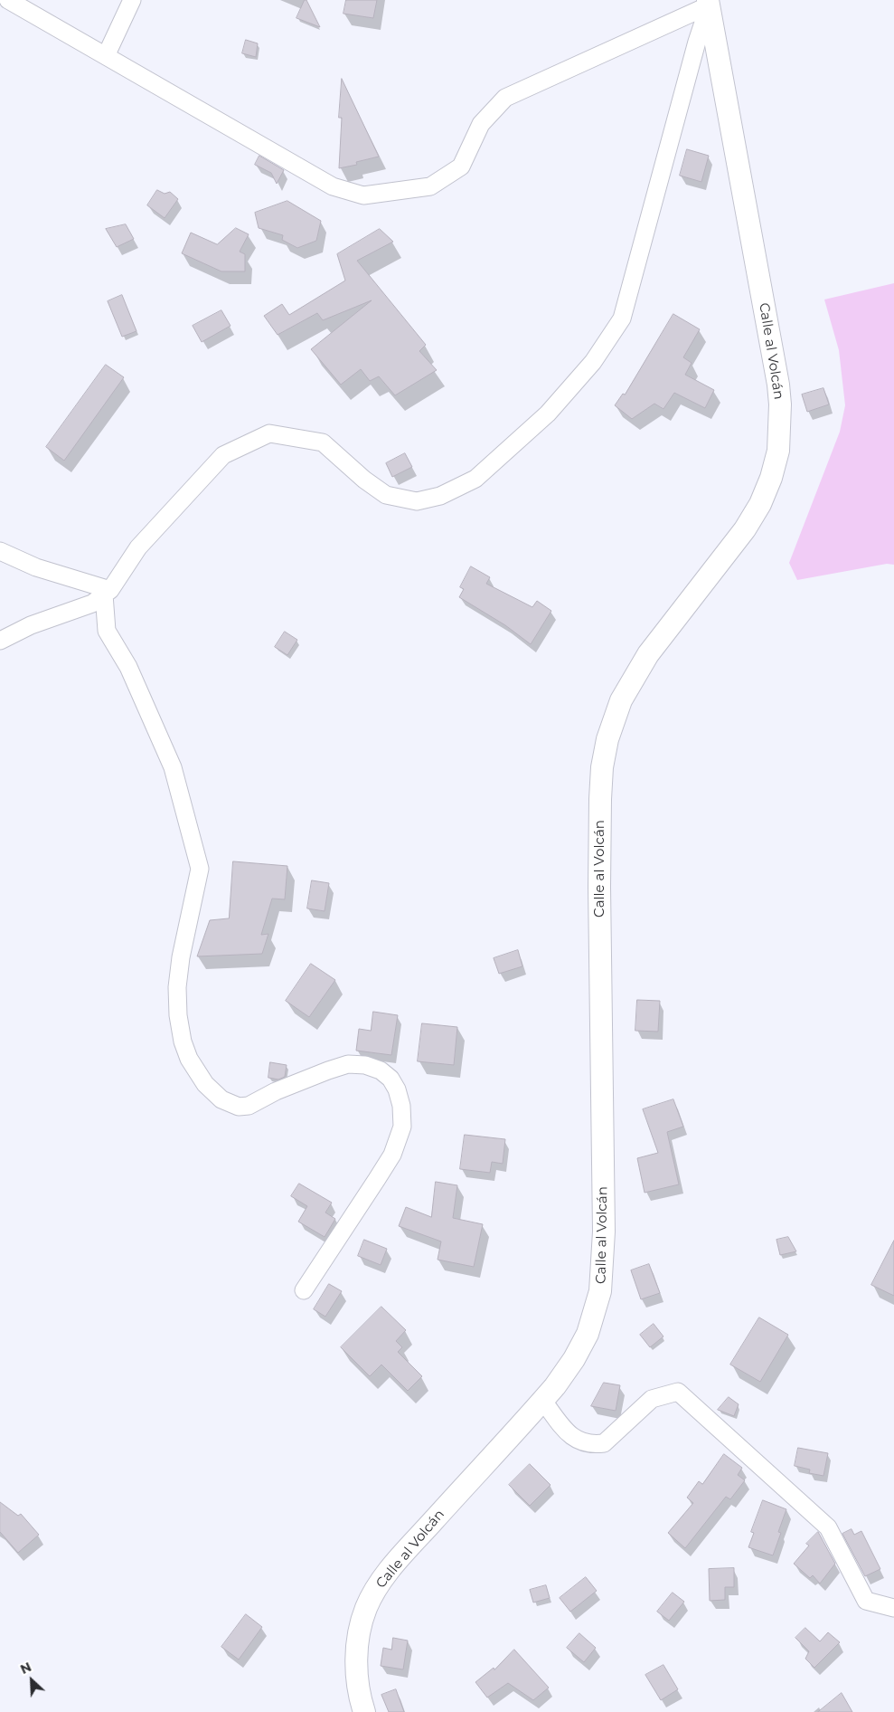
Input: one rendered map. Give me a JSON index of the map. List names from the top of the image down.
{
  "streets": {
    "street": ["Calle al Volcán"]
  },
  "north": "top left"
}
